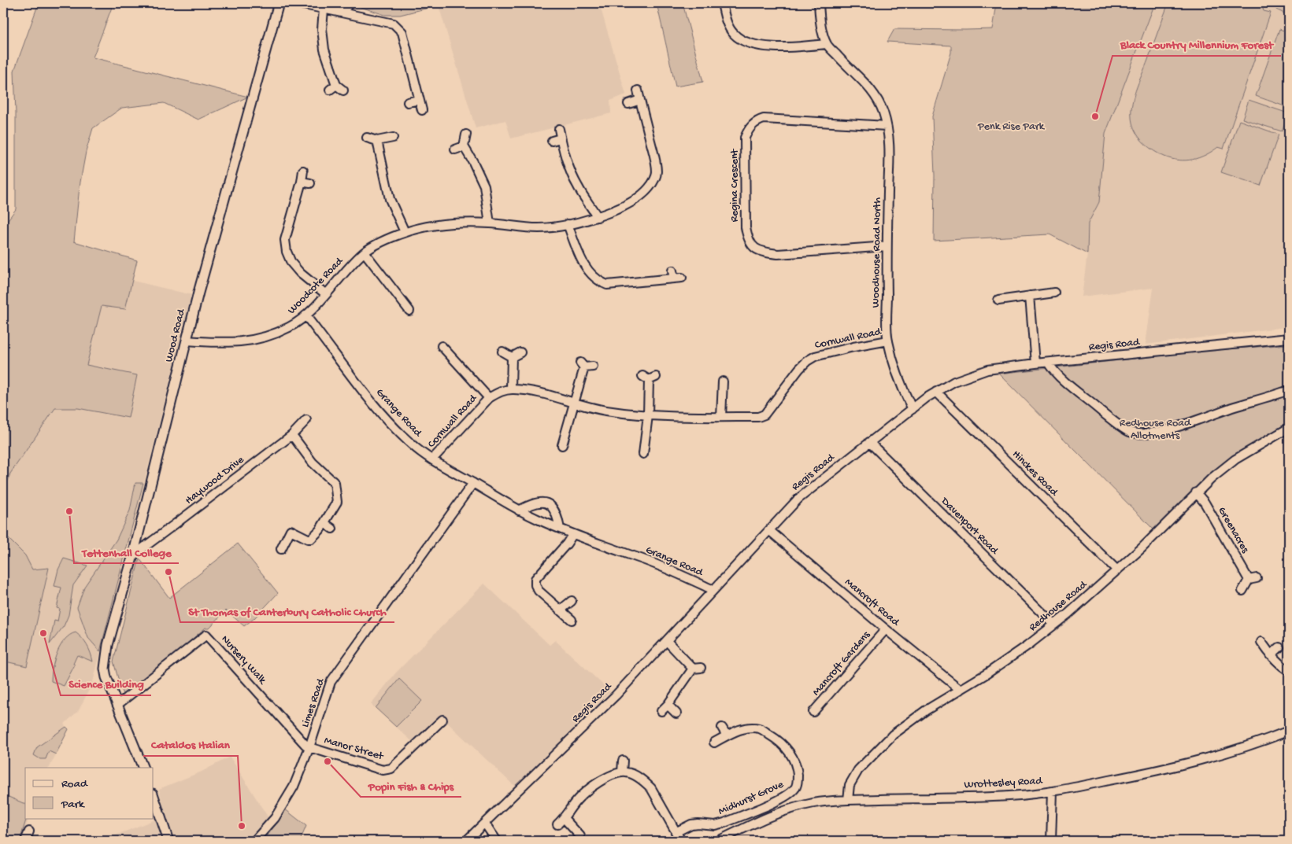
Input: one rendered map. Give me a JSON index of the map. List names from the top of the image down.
{
  "streets": {
    "street": [
      "Regina Crescent",
      "Woodhouse Road North",
      "Woodcote Road",
      "Wood Road",
      "Cornwall Road",
      "Regis Road",
      "Grange Road",
      "Hinckes Road",
      "Haywood Drive",
      "Davenport Road",
      "Greenacres",
      "Mancroft Road",
      "Redhouse Road",
      "Nursery Walk",
      "Mancroft Gardens",
      "Limes Road",
      "Manor Street",
      "Wrottesley Road",
      "Midhurst Grove"
    ]
  },
  "crossings": [
    ["Regina Crescent", "Woodhouse Road North"],
    ["Woodhouse Road North", "Cornwall Road"],
    ["Woodhouse Road North", "Regis Road"],
    ["Woodcote Road", "Wood Road"],
    ["Woodcote Road", "Grange Road"],
    ["Wood Road", "Haywood Drive"],
    ["Wood Road", "Nursery Walk"],
    ["Cornwall Road", "Grange Road"],
    ["Regis Road", "Grange Road"],
    ["Regis Road", "Hinckes Road"],
    ["Regis Road", "Davenport Road"],
    ["Regis Road", "Mancroft Road"],
    ["Grange Road", "Limes Road"],
    ["Hinckes Road", "Redhouse Road"],
    ["Davenport Road", "Redhouse Road"],
    ["Greenacres", "Redhouse Road"],
    ["Mancroft Road", "Redhouse Road"],
    ["Mancroft Road", "Mancroft Gardens"],
    ["Redhouse Road", "Wrottesley Road"],
    ["Nursery Walk", "Limes Road"],
    ["Nursery Walk", "Manor Street"],
    ["Limes Road", "Manor Street"]
  ],
  "parks": ["Penk Rise Park", "Redhouse Road Allotments"],
  "places": [
    "Black Country Millennium Forest",
    "Tettenhall College",
    "St Thomas of Canterbury Catholic Church",
    "Science Building",
    "Popin Fish & Chips",
    "Cataldos Italian"
  ],
  "legend": ["Road", "Park"]
}
